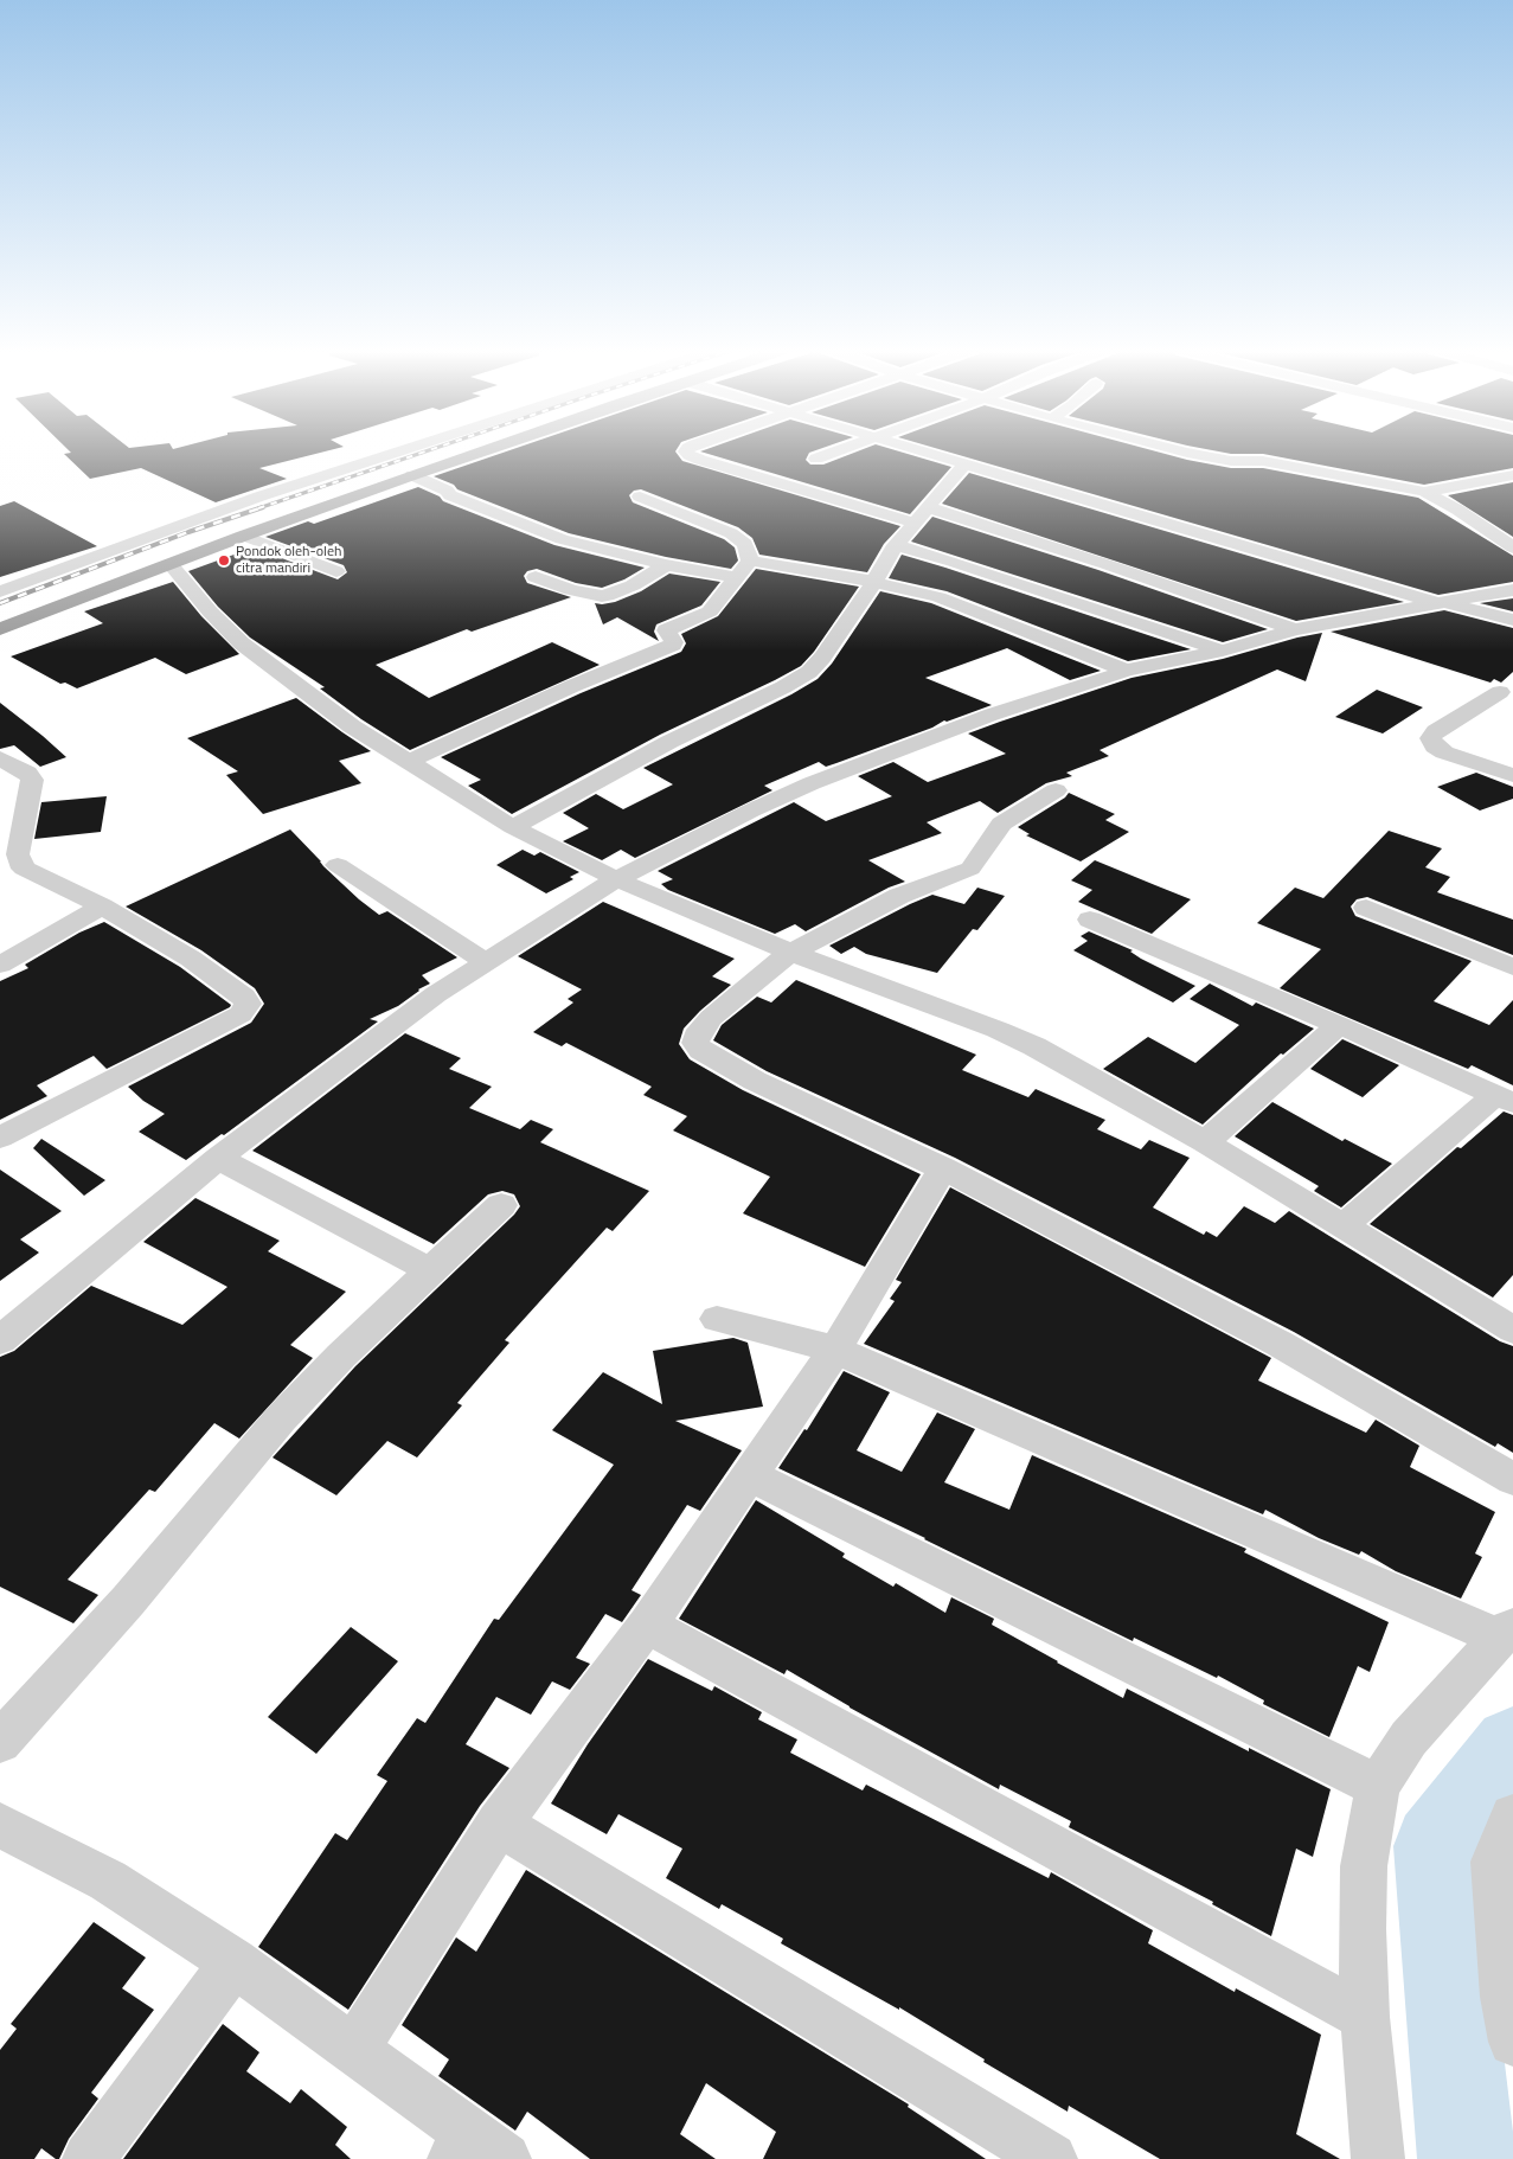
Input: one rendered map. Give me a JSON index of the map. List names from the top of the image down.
{
  "places": ["Pondok oleh-oleh citra mandiri"]
}
